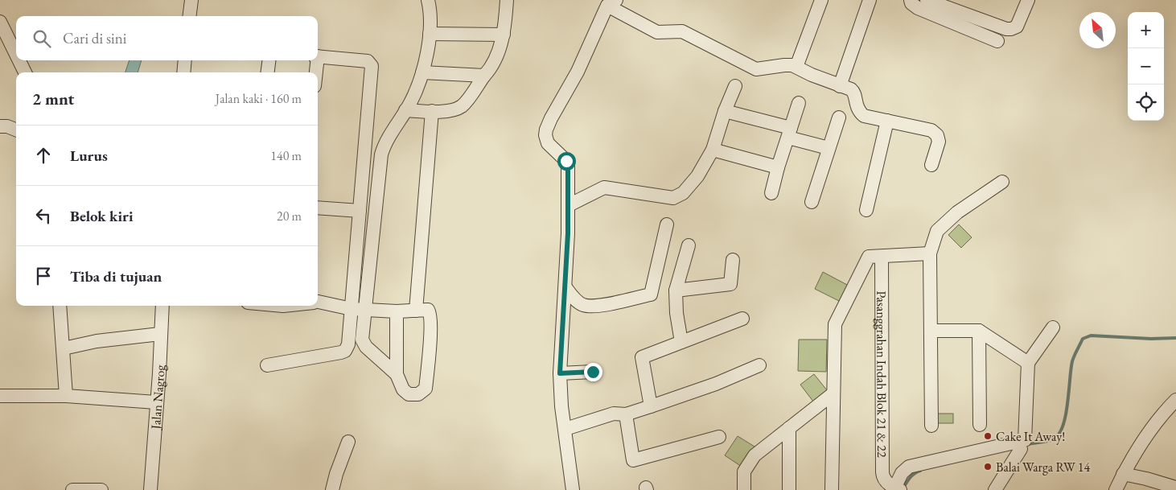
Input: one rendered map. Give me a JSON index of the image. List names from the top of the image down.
{
  "streets": {
    "street": ["Pasanggrahan Indah Blok 21 & 22", "Jalan Nagrog"]
  },
  "places": ["Cake It Away!", "Balai Warga RW 14"],
  "north": "top left",
  "page": {
    "map_buttons": ["+", "−"],
    "search": "Cari di sini",
    "heading": ["2 mnt", "Jalan kaki · 160 m"],
    "list": [
      ["Lurus", "140 m"],
      ["Belok kiri", "20 m"],
      "Tiba di tujuan"
    ]
  }
}
